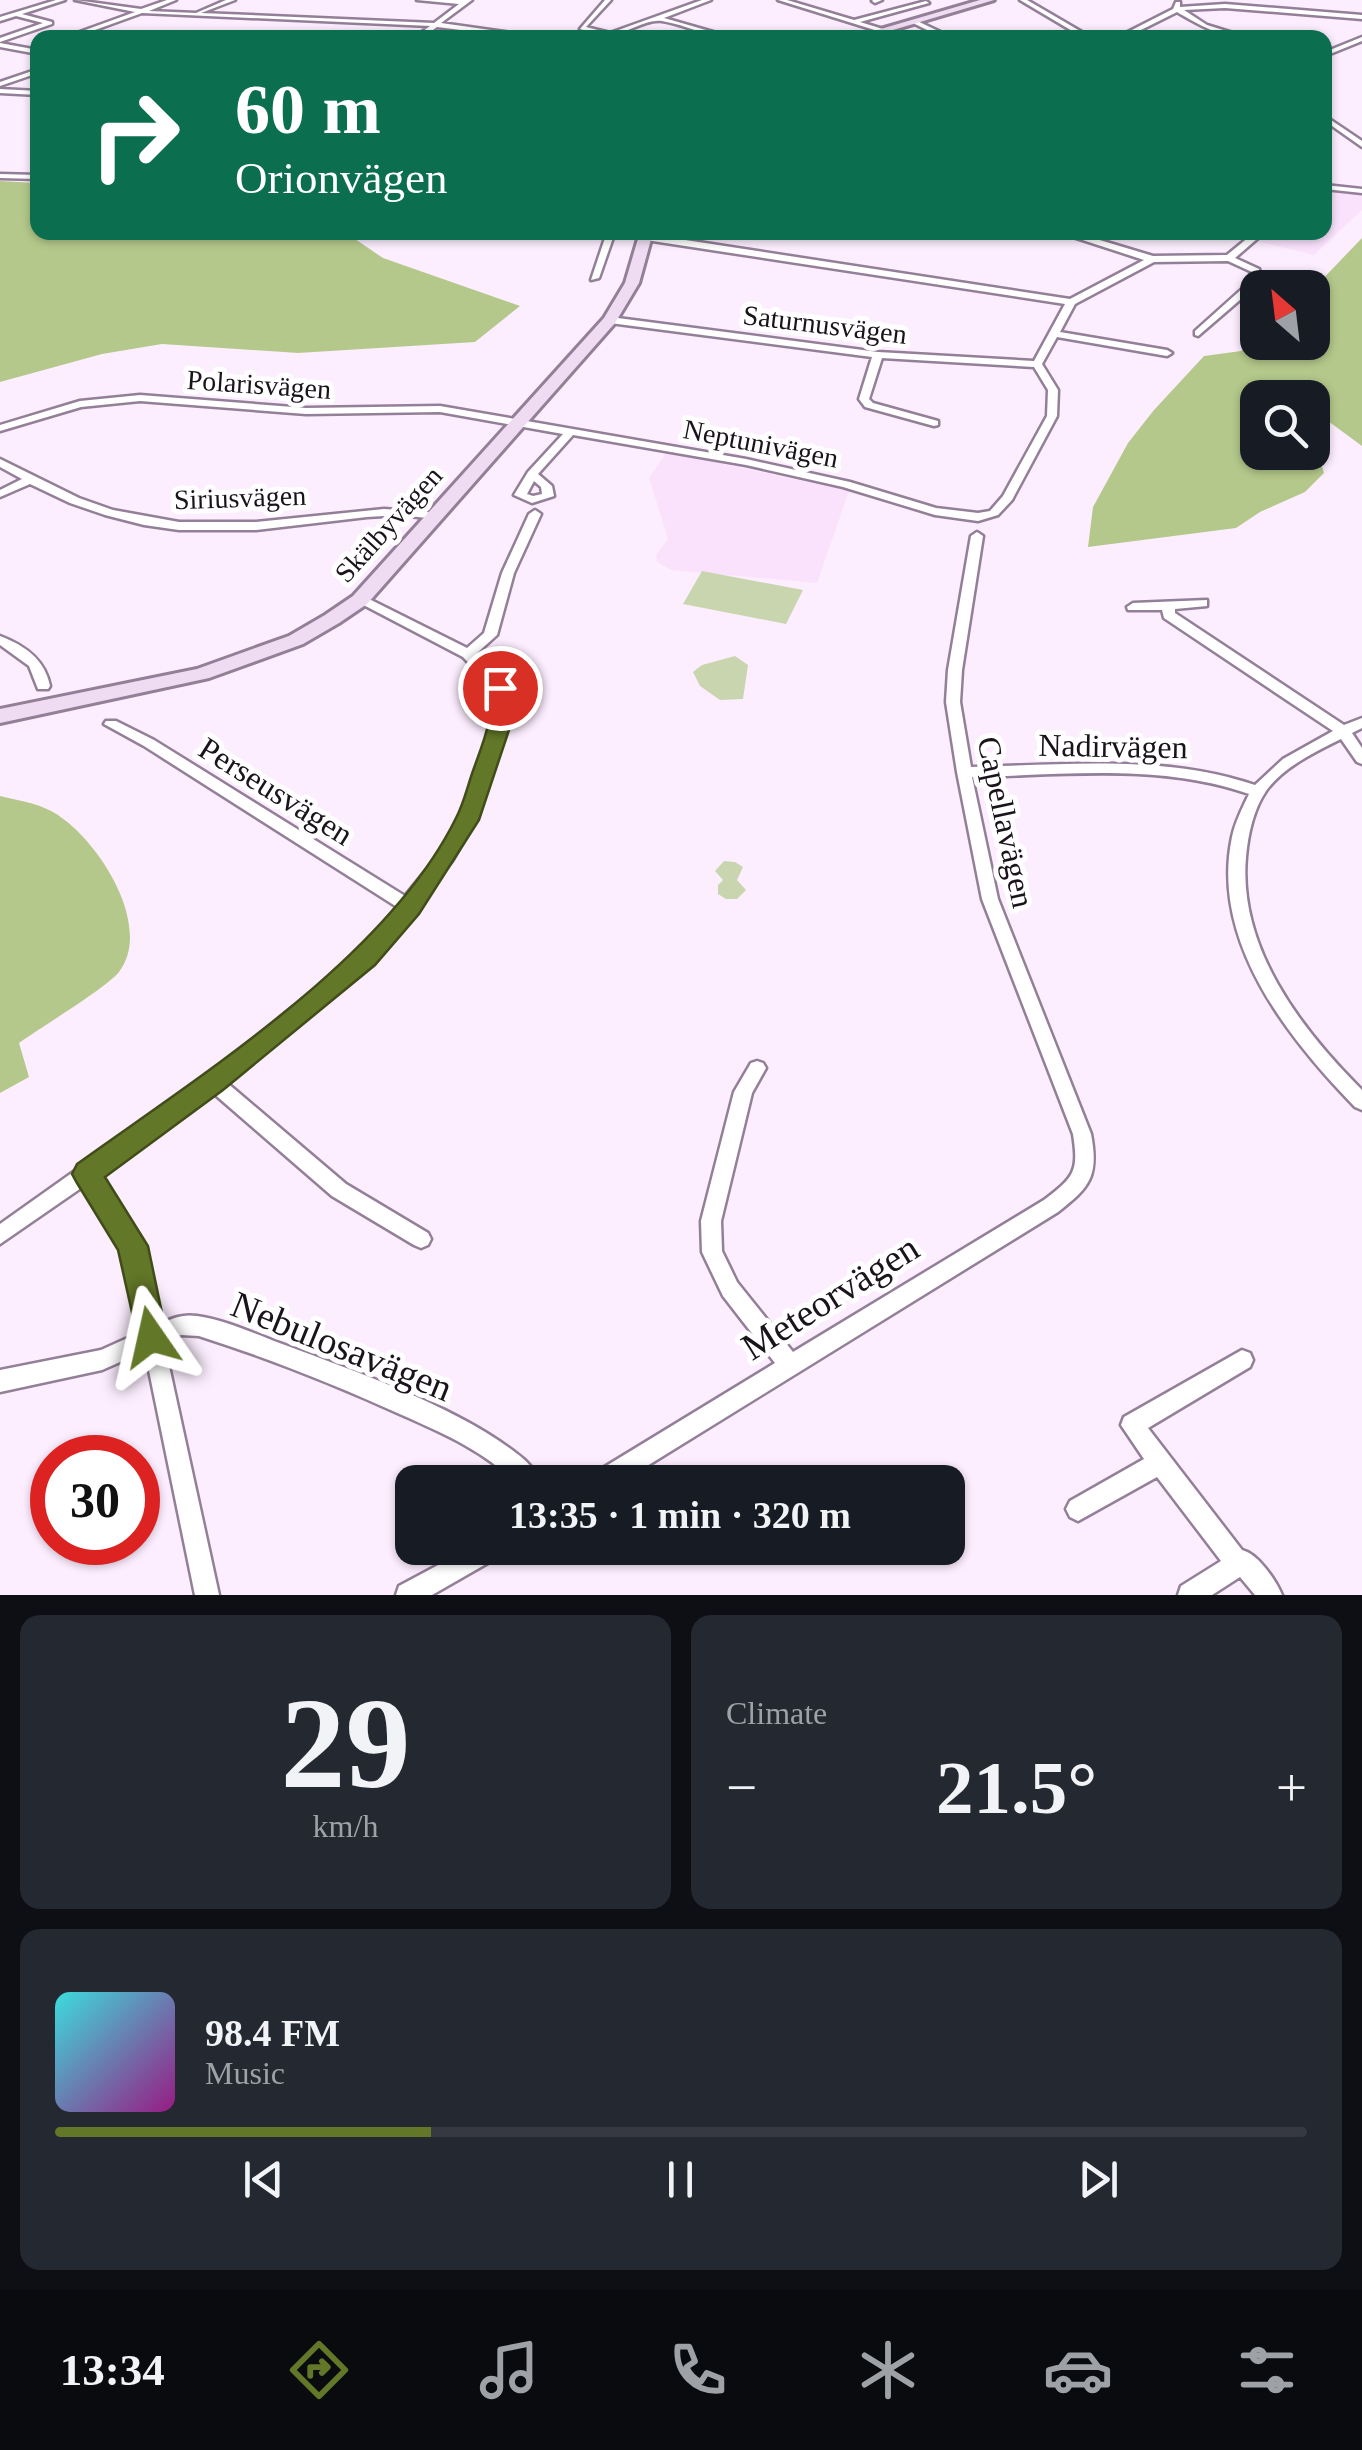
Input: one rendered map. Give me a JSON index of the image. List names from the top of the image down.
{
  "streets": {
    "street": [
      "Saturnusvägen",
      "Polarisvägen",
      "Neptunivägen",
      "Siriusvägen",
      "Skälbyvägen",
      "Nadirvägen",
      "Perseusvägen",
      "Capellavägen",
      "Meteorvägen",
      "Nebulosavägen"
    ]
  },
  "crossings": [
    ["Saturnusvägen", "Neptunivägen"],
    ["Saturnusvägen", "Skälbyvägen"],
    ["Polarisvägen", "Neptunivägen"],
    ["Polarisvägen", "Skälbyvägen"],
    ["Neptunivägen", "Skälbyvägen"],
    ["Siriusvägen", "Skälbyvägen"],
    ["Nadirvägen", "Capellavägen"],
    ["Capellavägen", "Meteorvägen"]
  ],
  "north": "top left",
  "page": {
    "turn": ["60 m", "Orionvägen"],
    "limit": "30",
    "trip": "13:35 · 1 min · 320 m",
    "tile": [
      ["29", "km/h"],
      "Climate"
    ],
    "heat": ["−", "21.5°", "+"],
    "song": ["98.4 FM", "Music"],
    "tabs": "13:34"
  }
}
